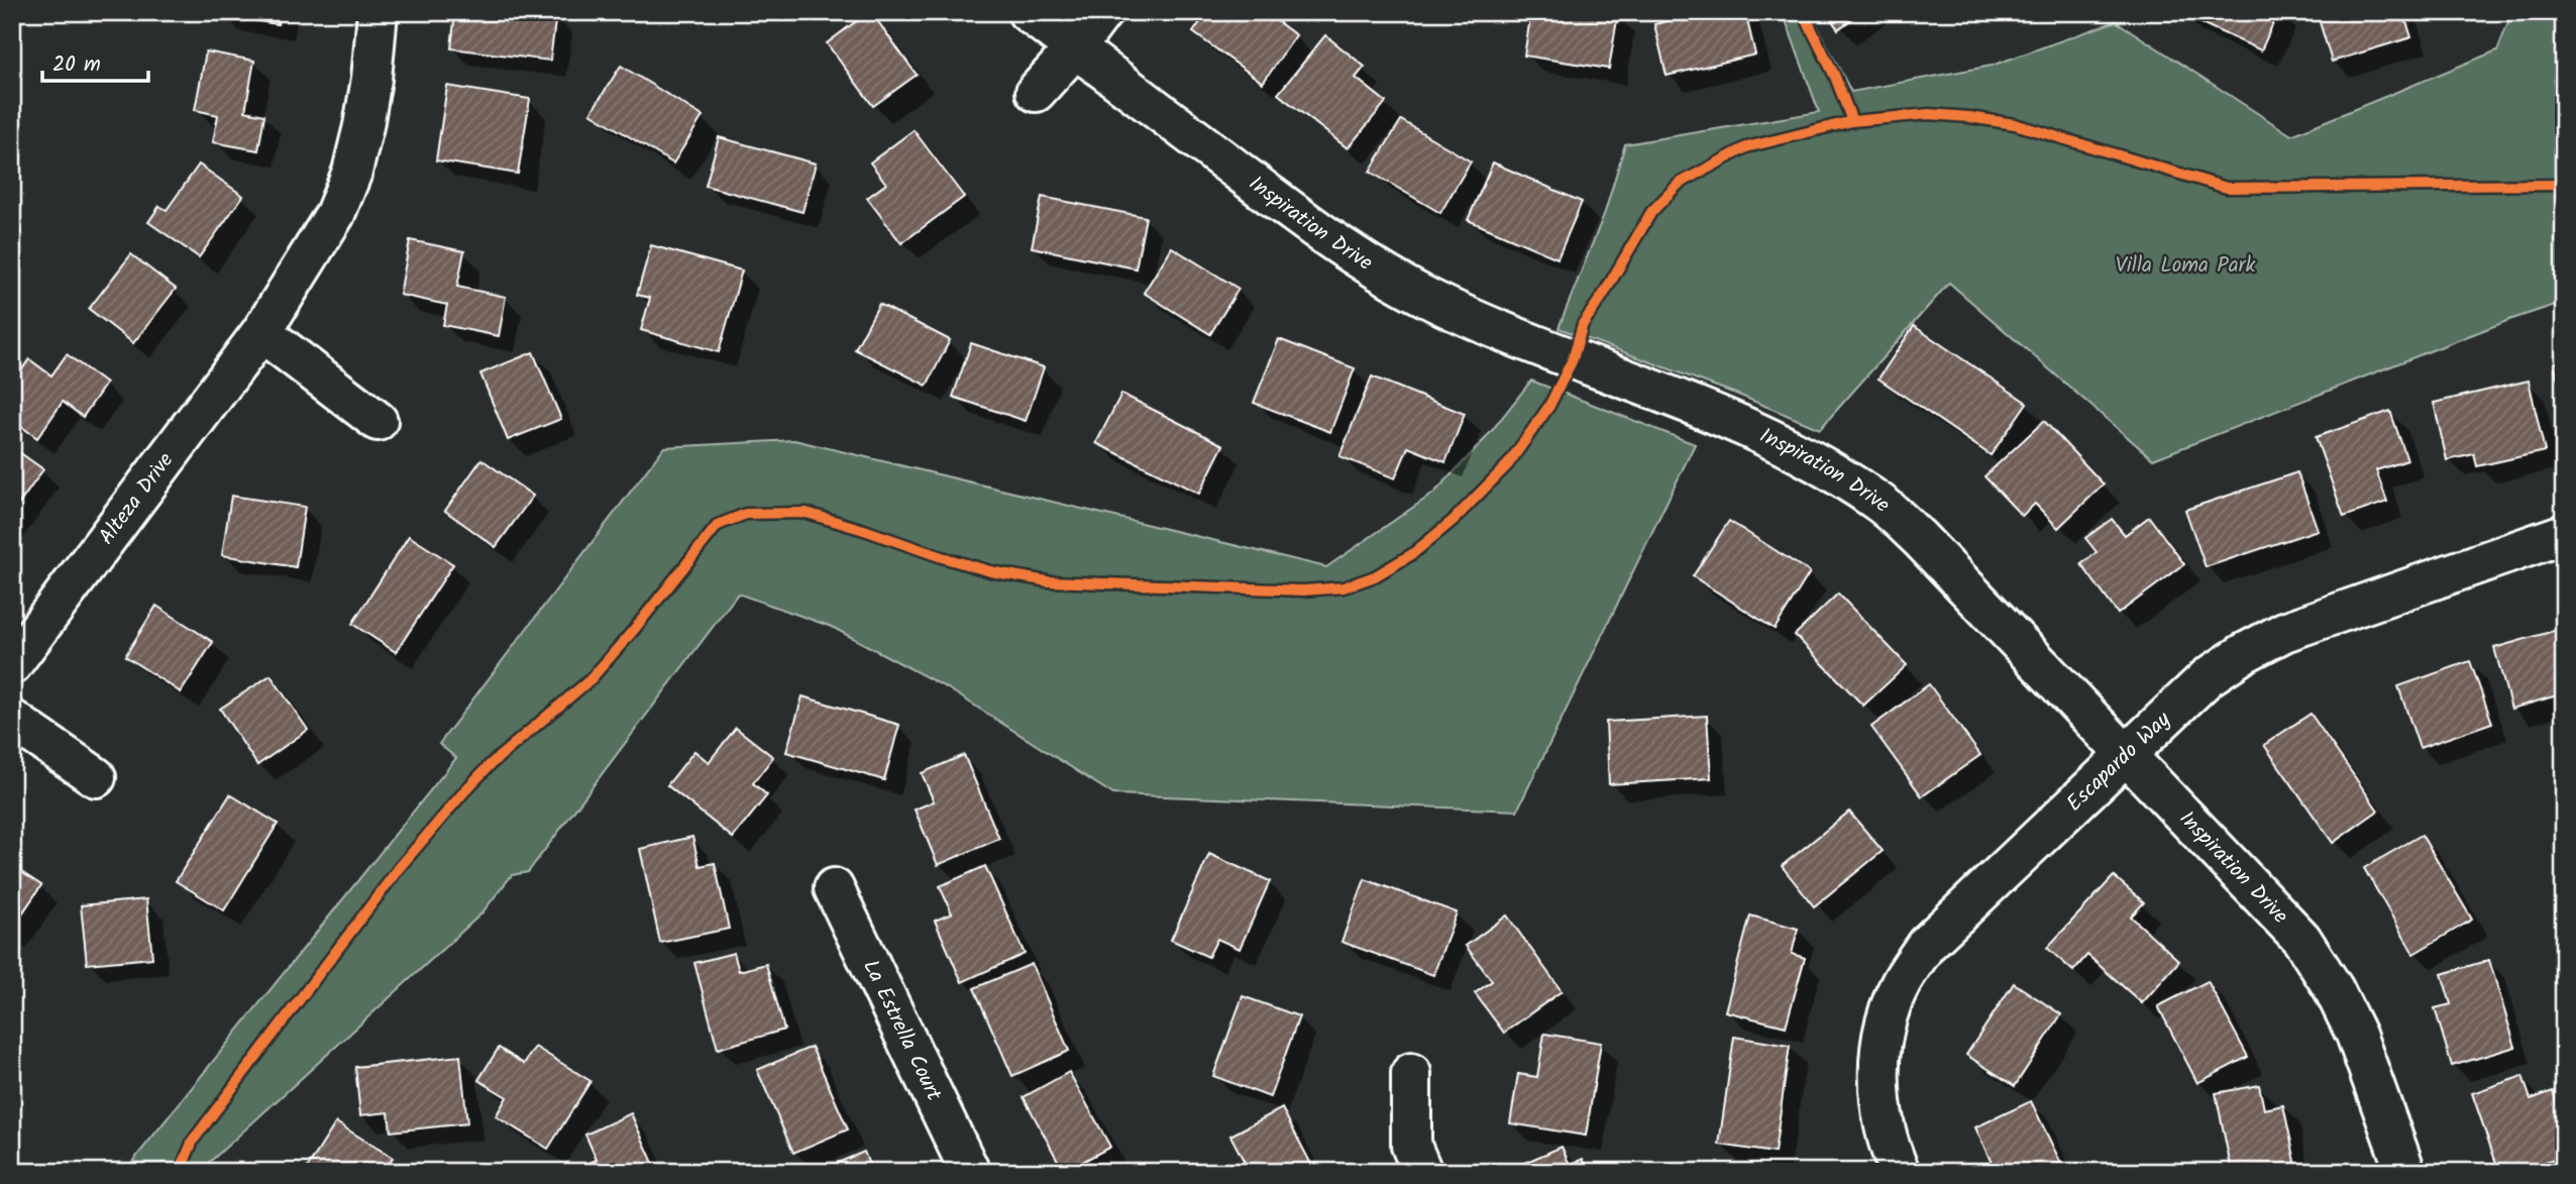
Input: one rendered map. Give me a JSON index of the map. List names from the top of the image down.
{
  "streets": {
    "street": [
      "Inspiration Drive",
      "Alteza Drive",
      "Escapardo Way",
      "La Estrella Court"
    ]
  },
  "crossings": [
    ["Inspiration Drive", "Escapardo Way"]
  ],
  "parks": ["Villa Loma Park"],
  "scale_bar": "20 m"
}
